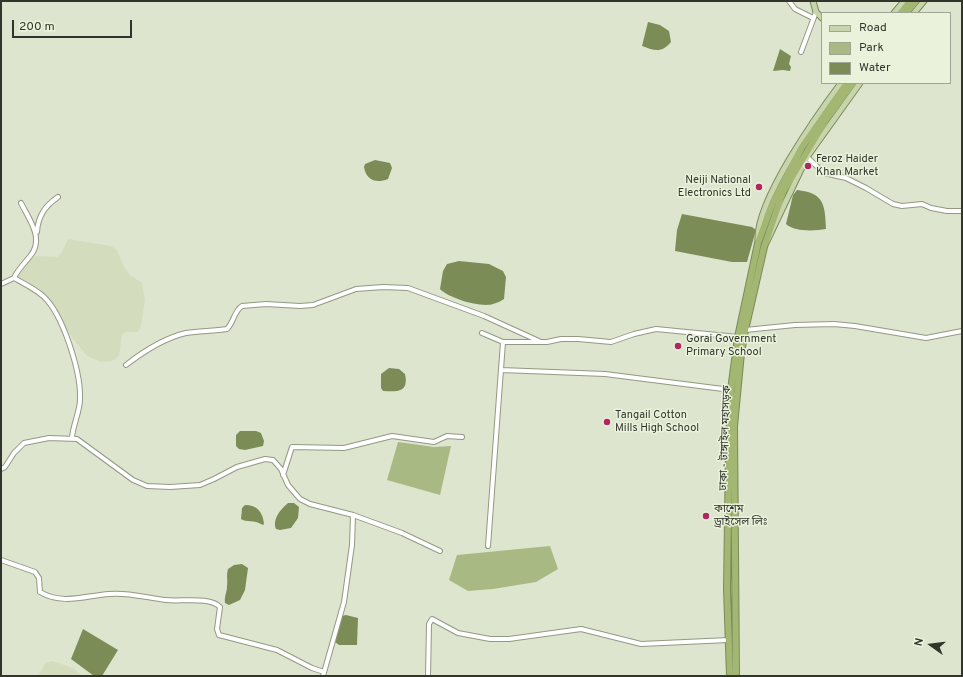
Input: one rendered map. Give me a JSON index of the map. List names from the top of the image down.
{
  "streets": {
    "highway": ["ঢাকা - টাঙ্গাইল মহাসড়ক"]
  },
  "places": [
    "Feroz Haider Khan Market",
    "Neiji National Electronics Ltd",
    "Gorai Government Primary School",
    "Tangail Cotton Mills High School",
    "কাশেম ড্রাইসেল লিঃ"
  ],
  "legend": ["Road", "Park", "Water"],
  "scale_bar": "200 m",
  "north": "left"
}
